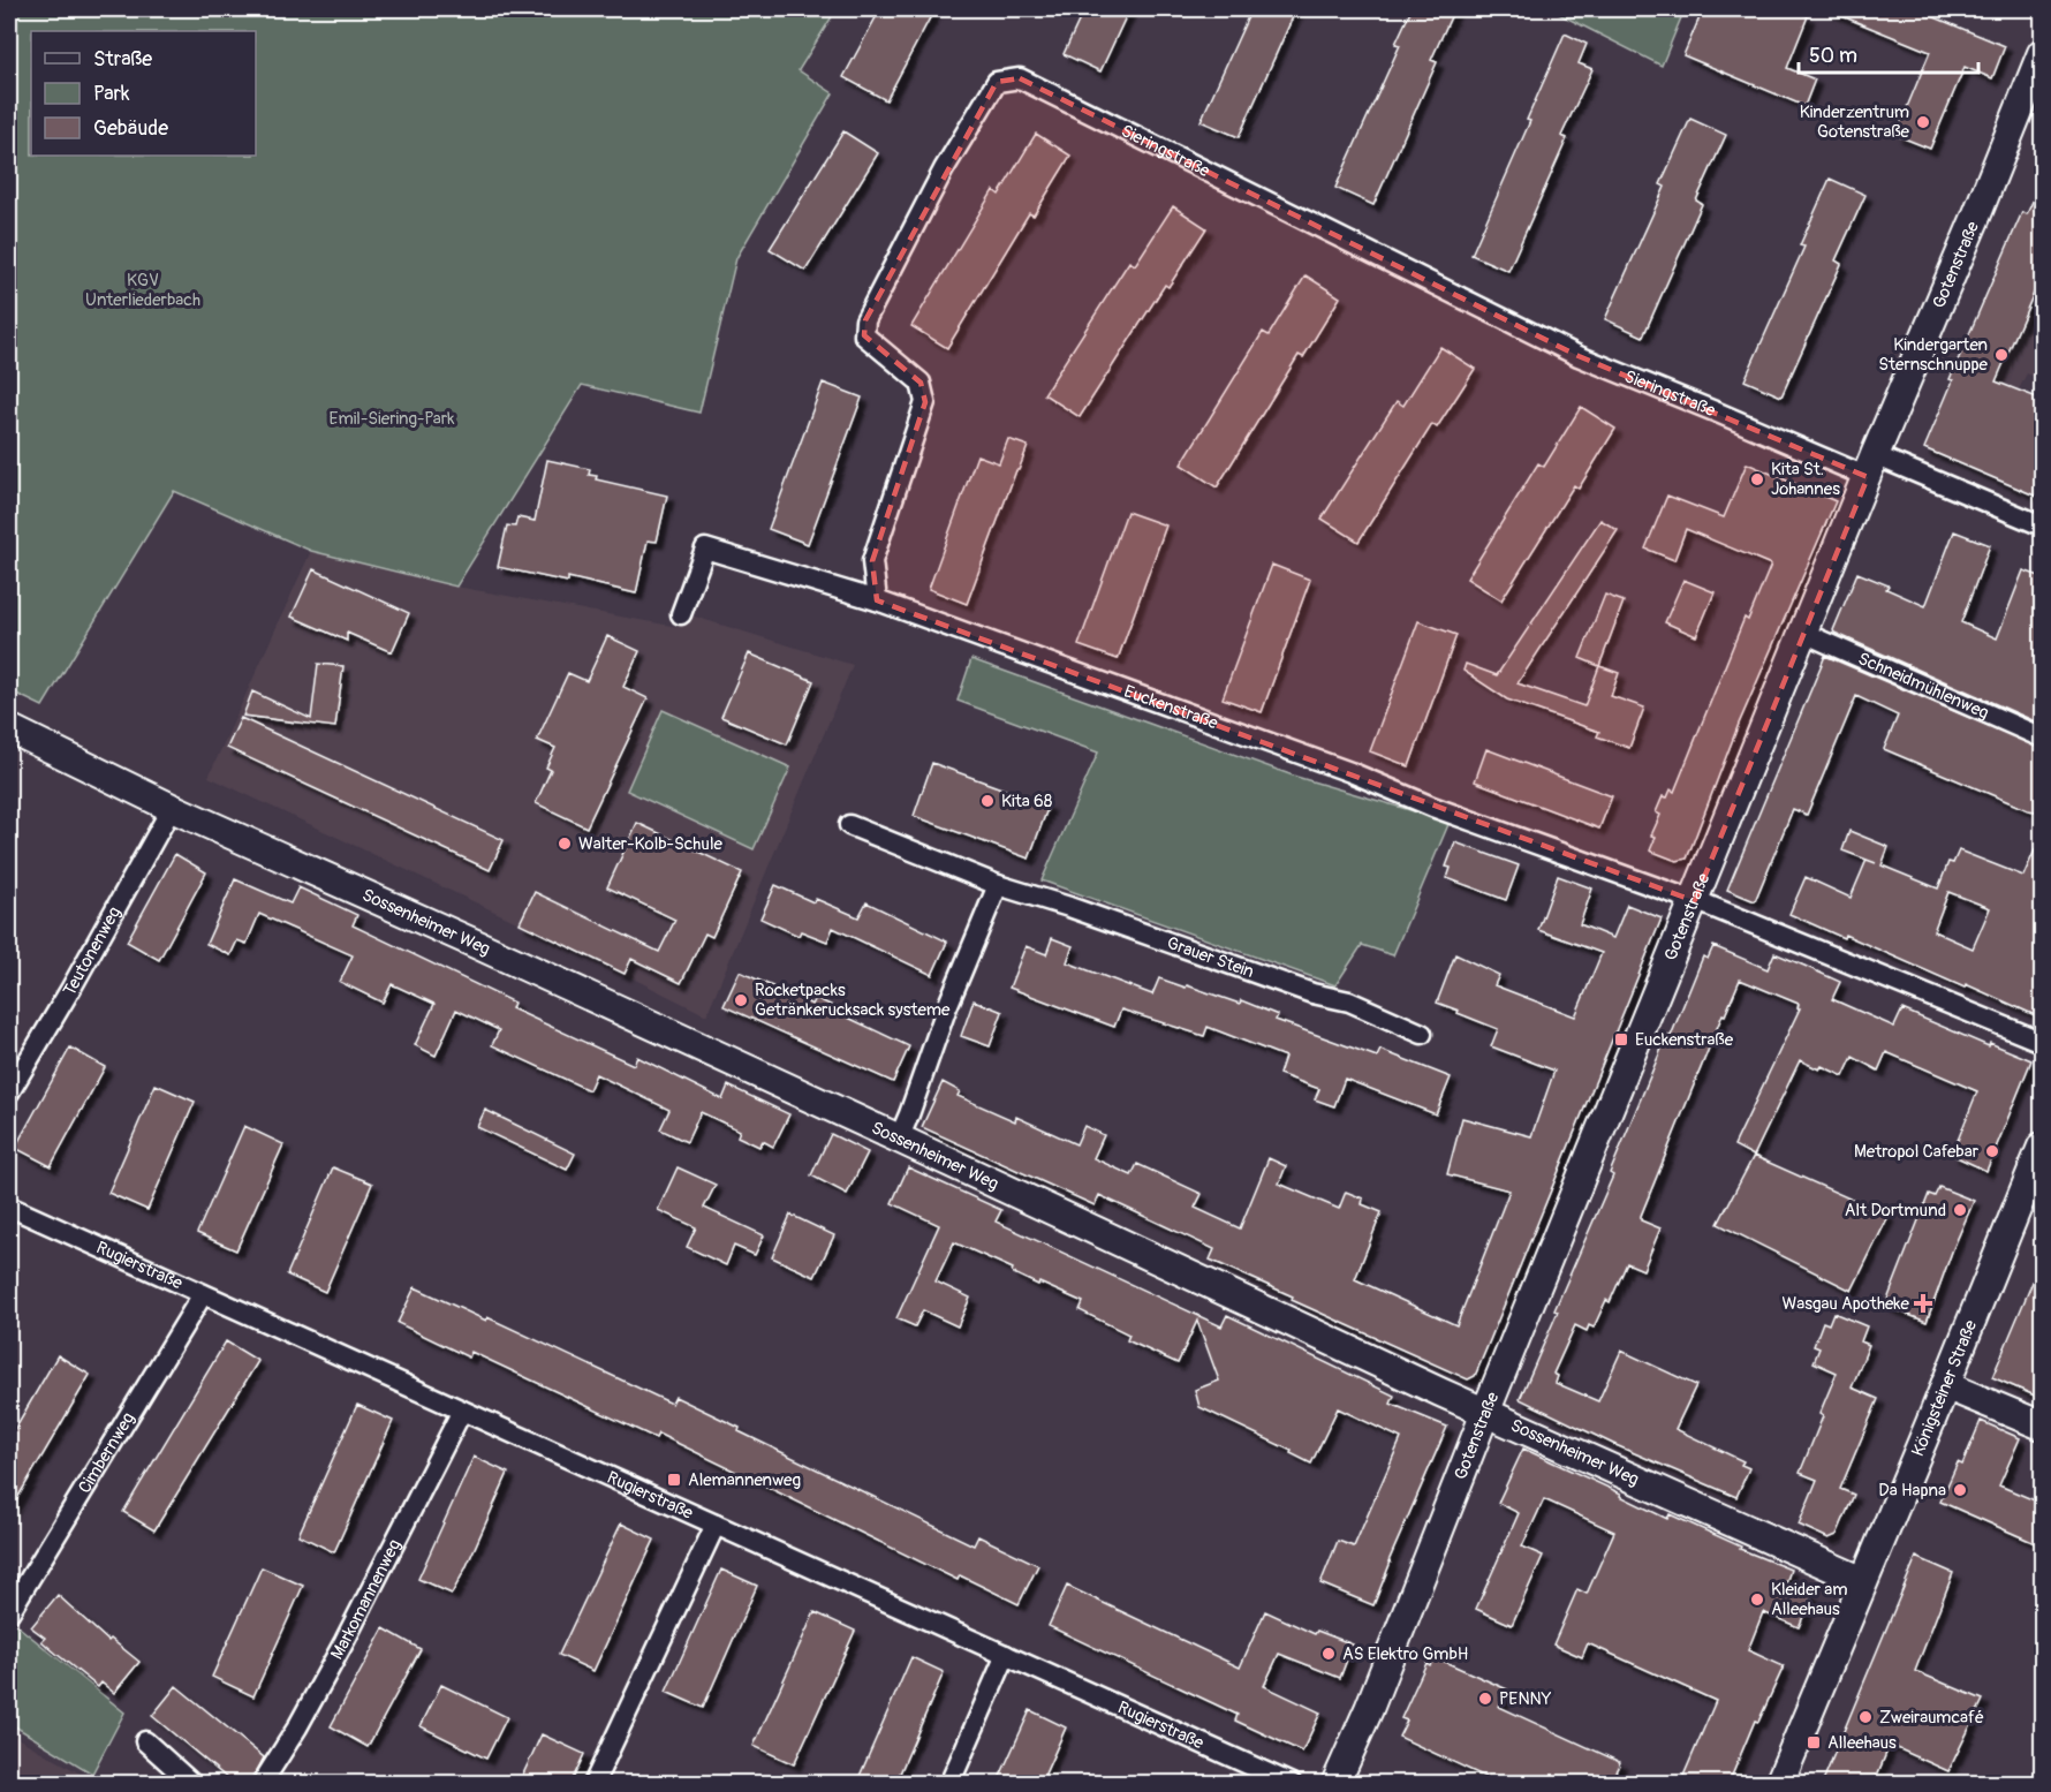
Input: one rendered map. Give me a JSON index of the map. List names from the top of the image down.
{
  "streets": {
    "main road": ["Gotenstraße", "Sossenheimer Weg", "Königsteiner Straße"],
    "street": [
      "Sieringstraße",
      "Schneidmühlenweg",
      "Euckenstraße",
      "Teutonenweg",
      "Grauer Stein",
      "Rugierstraße",
      "Cimbernweg",
      "Markomannenweg"
    ]
  },
  "crossings": [
    ["Sieringstraße", "Gotenstraße"],
    ["Sieringstraße", "Euckenstraße"],
    ["Gotenstraße", "Schneidmühlenweg"],
    ["Gotenstraße", "Euckenstraße"],
    ["Gotenstraße", "Sossenheimer Weg"],
    ["Sossenheimer Weg", "Teutonenweg"],
    ["Sossenheimer Weg", "Königsteiner Straße"],
    ["Rugierstraße", "Cimbernweg"],
    ["Rugierstraße", "Markomannenweg"]
  ],
  "parks": ["KGV Unterliederbach", "Emil-Siering-Park"],
  "places": {
    "other": [
      "Kinderzentrum Gotenstraße",
      "Kindergarten Sternschnuppe",
      "Kita St. Johannes",
      "Kita 68",
      "Walter-Kolb-Schule",
      "Rocketpacks Getränkerucksack systeme",
      "Metropol Cafebar",
      "Alt Dortmund",
      "Da Hapna",
      "Kleider am Alleehaus",
      "AS Elektro GmbH",
      "PENNY",
      "Zweiraumcafé"
    ],
    "transit": ["Euckenstraße", "Alemannenweg", "Alleehaus"],
    "health": ["Wasgau Apotheke"]
  },
  "legend": ["Straße", "Park", "Gebäude"],
  "scale_bar": "50 m"
}
